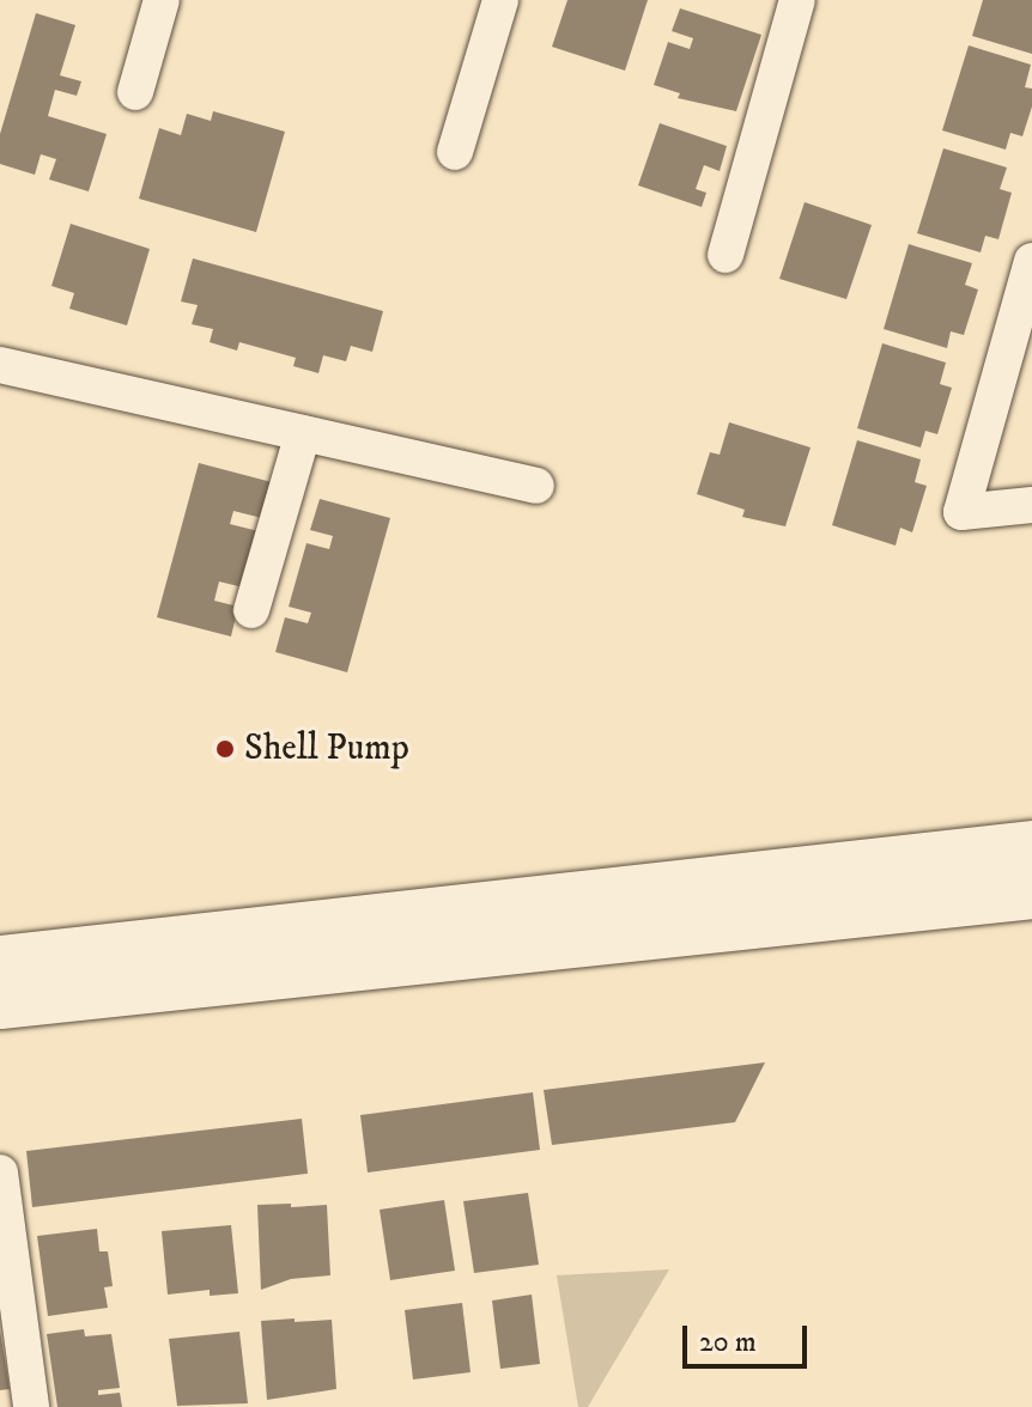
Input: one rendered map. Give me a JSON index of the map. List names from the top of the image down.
{
  "places": ["Shell Pump"],
  "scale_bar": "20 m"
}
